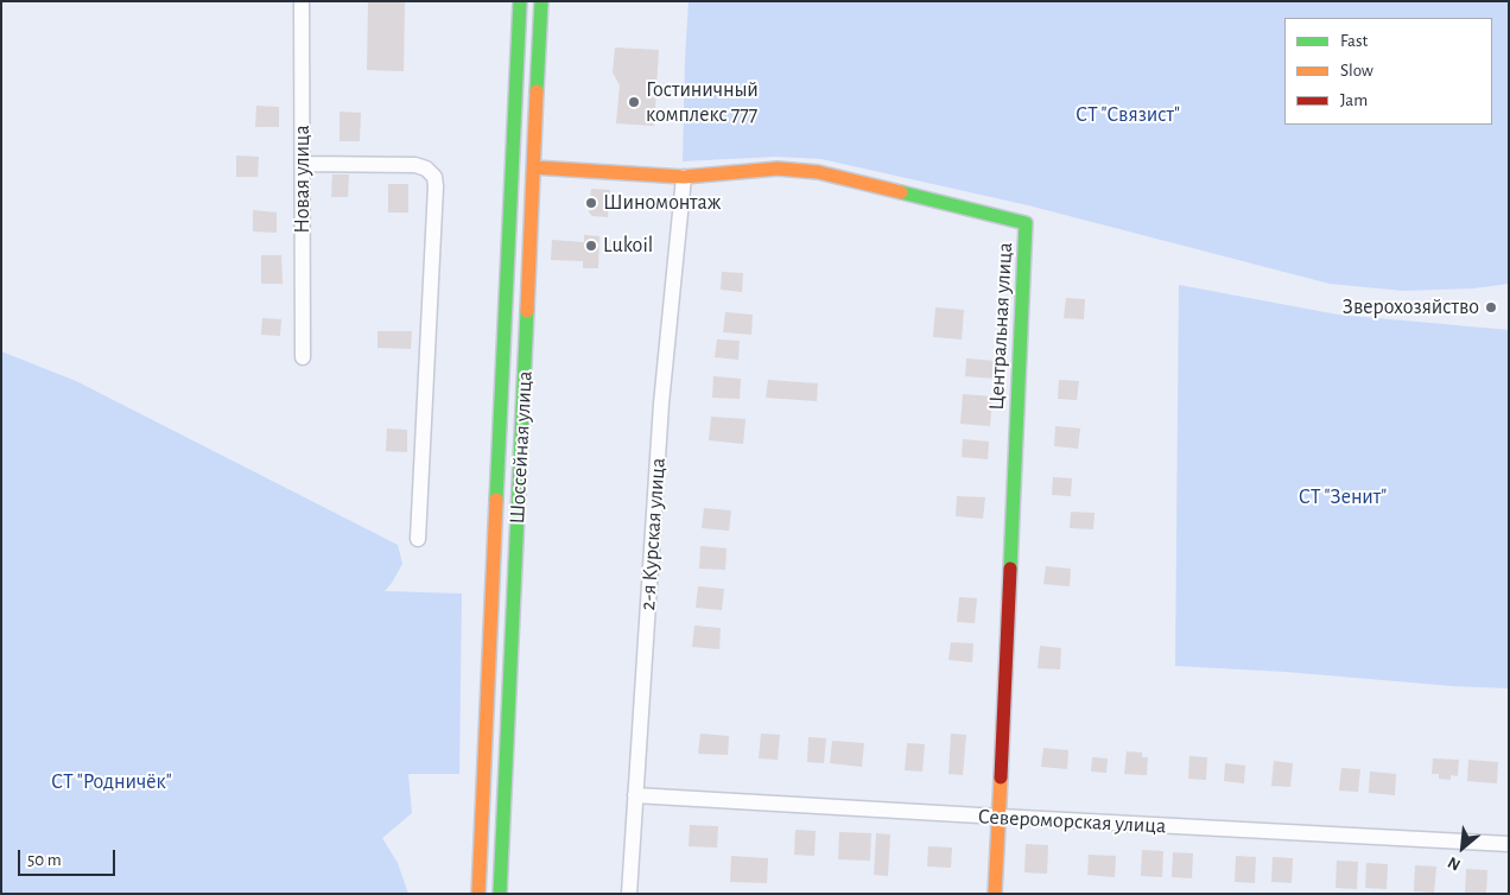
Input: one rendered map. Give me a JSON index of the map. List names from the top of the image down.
{
  "streets": {
    "main road": ["Центральная улица", "Шоссейная улица"],
    "street": ["Новая улица", "2-я Курская улица", "Североморская улица"]
  },
  "crossings": [
    ["Центральная улица", "Шоссейная улица"],
    ["Центральная улица", "2-я Курская улица"],
    ["Центральная улица", "Североморская улица"],
    ["2-я Курская улица", "Североморская улица"]
  ],
  "parks": ["СТ \"Связист\"", "СТ \"Зенит\"", "СТ \"Родничёк\""],
  "places": [
    "Гостиничный комплекс 777",
    "Шиномонтаж",
    "Lukoil",
    "Зверохозяйство"
  ],
  "legend": ["Fast", "Slow", "Jam"],
  "scale_bar": "50 m",
  "north": "bottom left"
}
